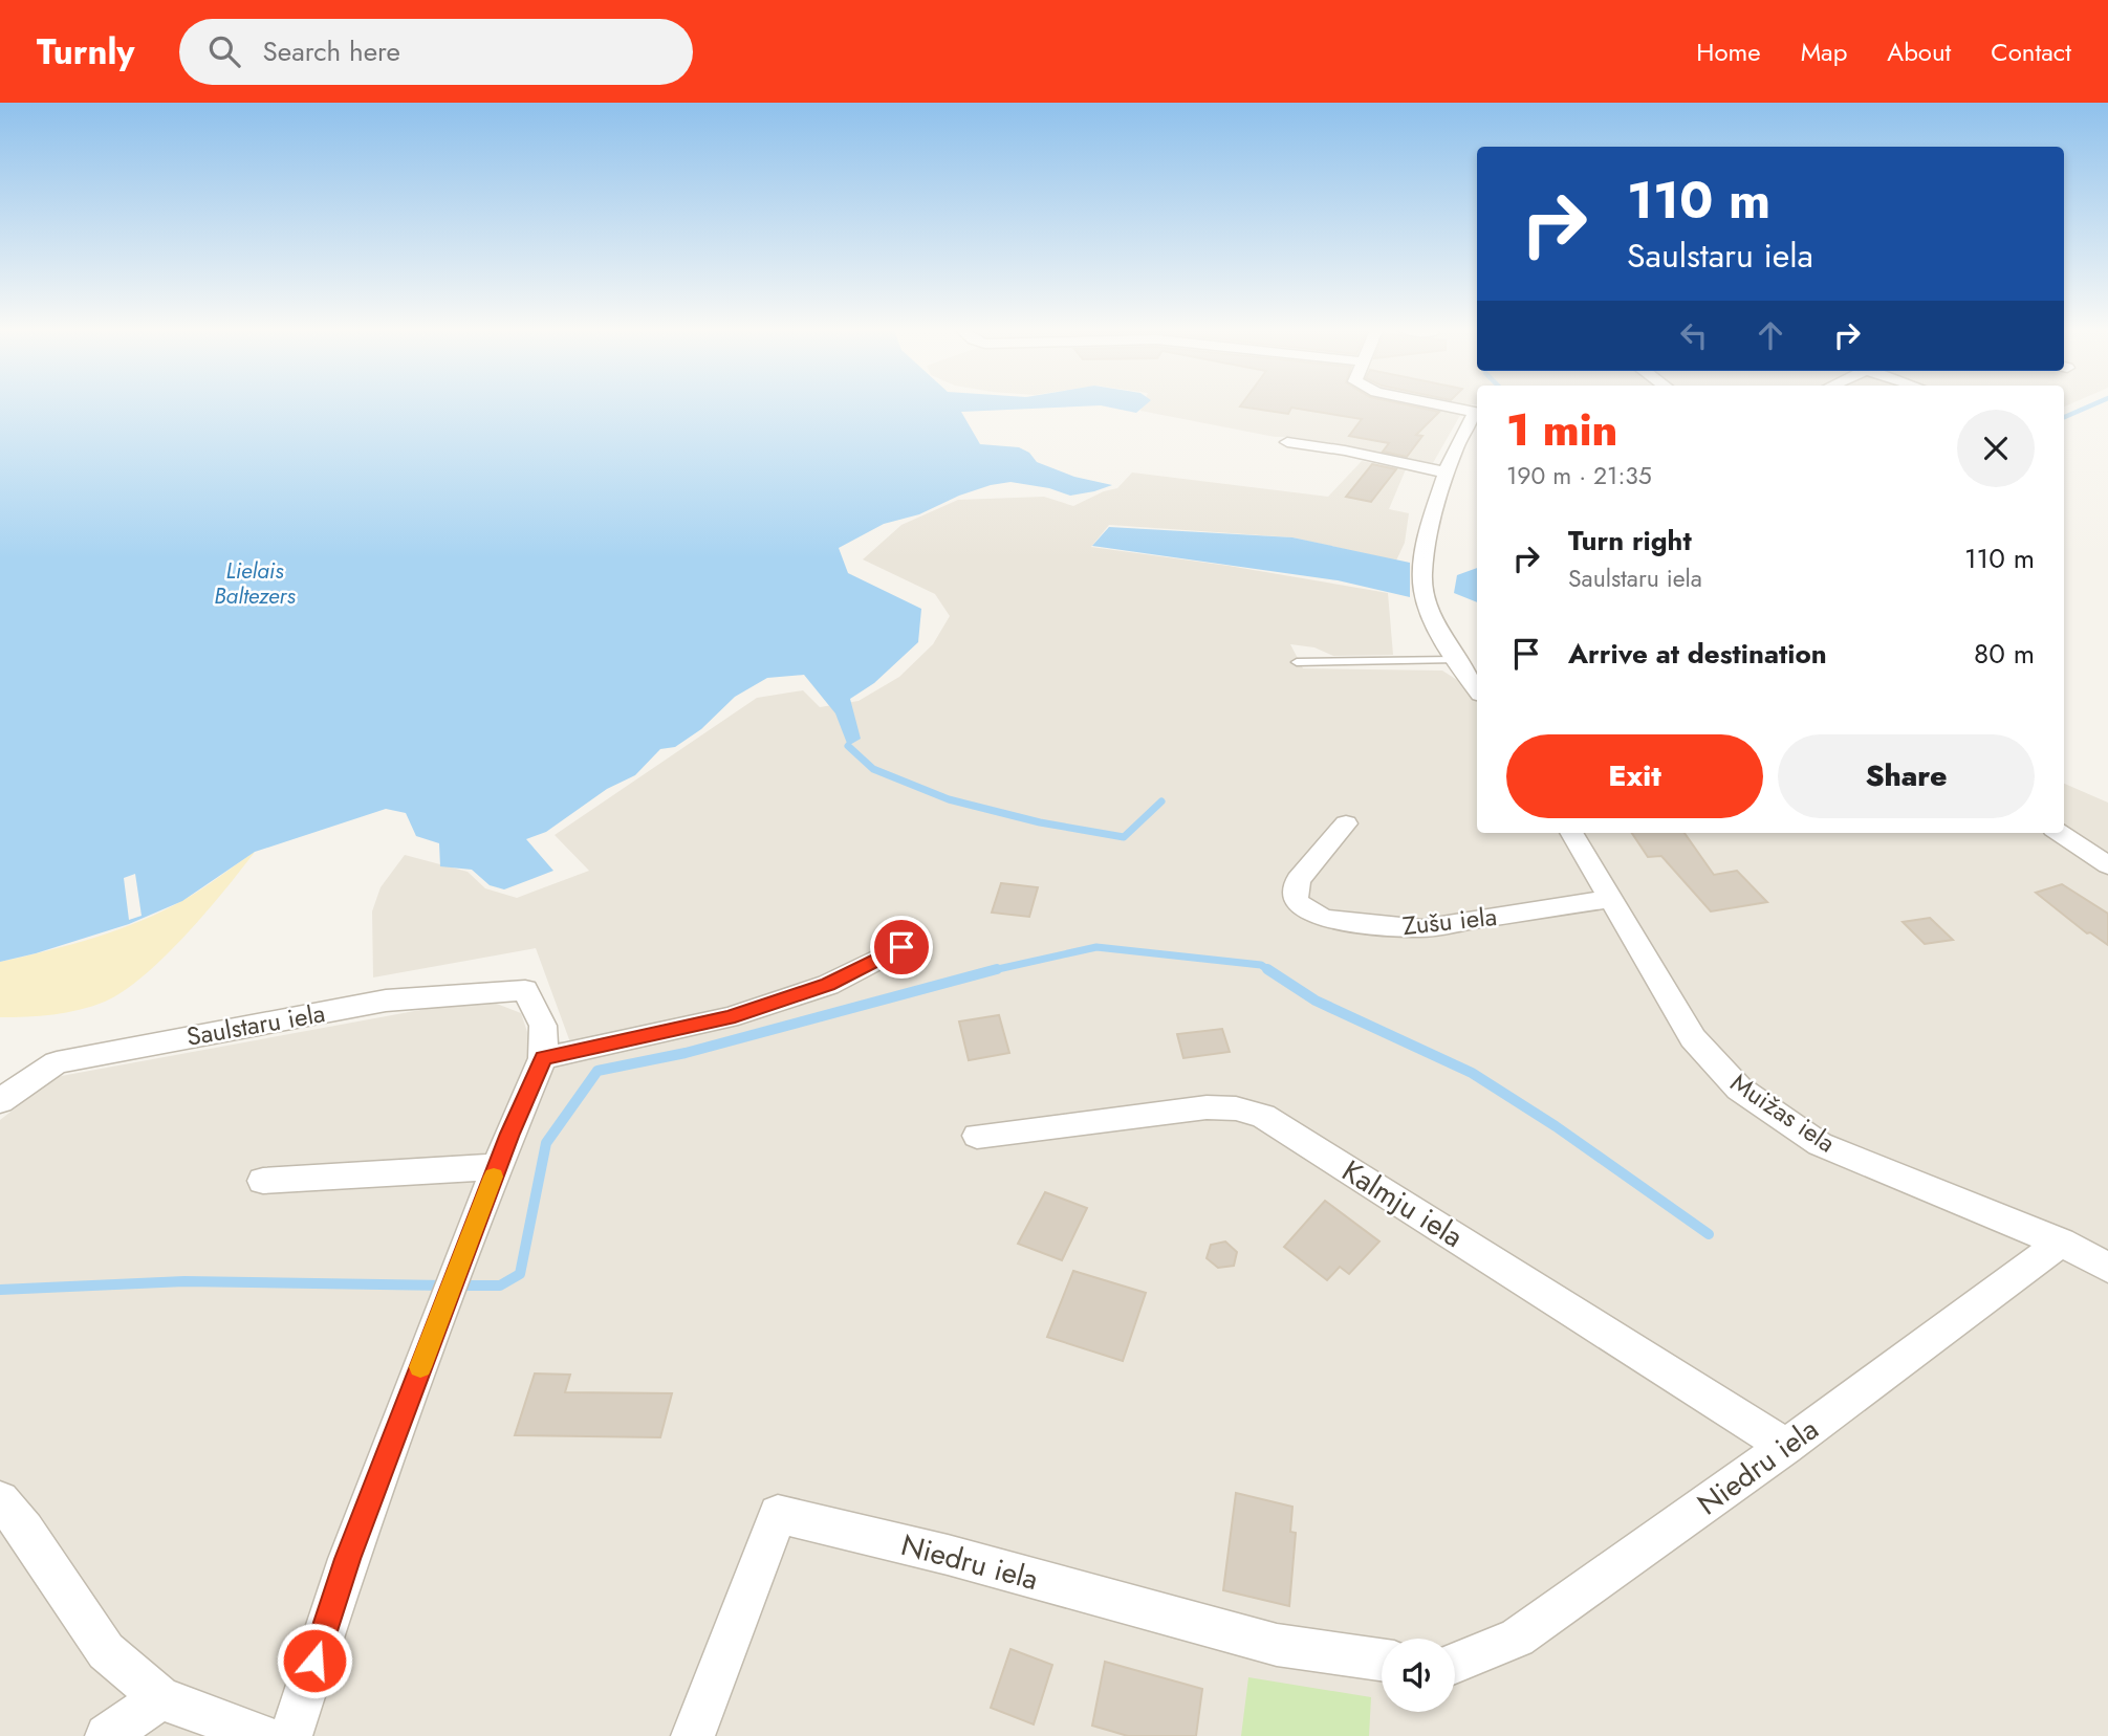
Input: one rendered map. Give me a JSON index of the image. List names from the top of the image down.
{
  "streets": {
    "street": [
      "Zušu iela",
      "Saulstaru iela",
      "Muižas iela",
      "Kalmju iela",
      "Niedru iela"
    ]
  },
  "crossings": [
    ["Zušu iela", "Muižas iela"],
    ["Muižas iela", "Niedru iela"],
    ["Kalmju iela", "Niedru iela"]
  ],
  "water": ["Lielais Baltezers"],
  "page": {
    "header": "Turnly",
    "search": "Search here",
    "nav": [
      "Home",
      "Map",
      "About",
      "Contact"
    ],
    "turn": ["110 m", "Saulstaru iela"],
    "heading": ["1 min", "190 m · 21:35"],
    "list": [
      {
        "name": "Turn right",
        "note": "Saulstaru iela",
        "value": "110 m"
      },
      {
        "name": "Arrive at destination",
        "value": "80 m"
      }
    ],
    "buttons": ["Exit", "Share"]
  }
}
